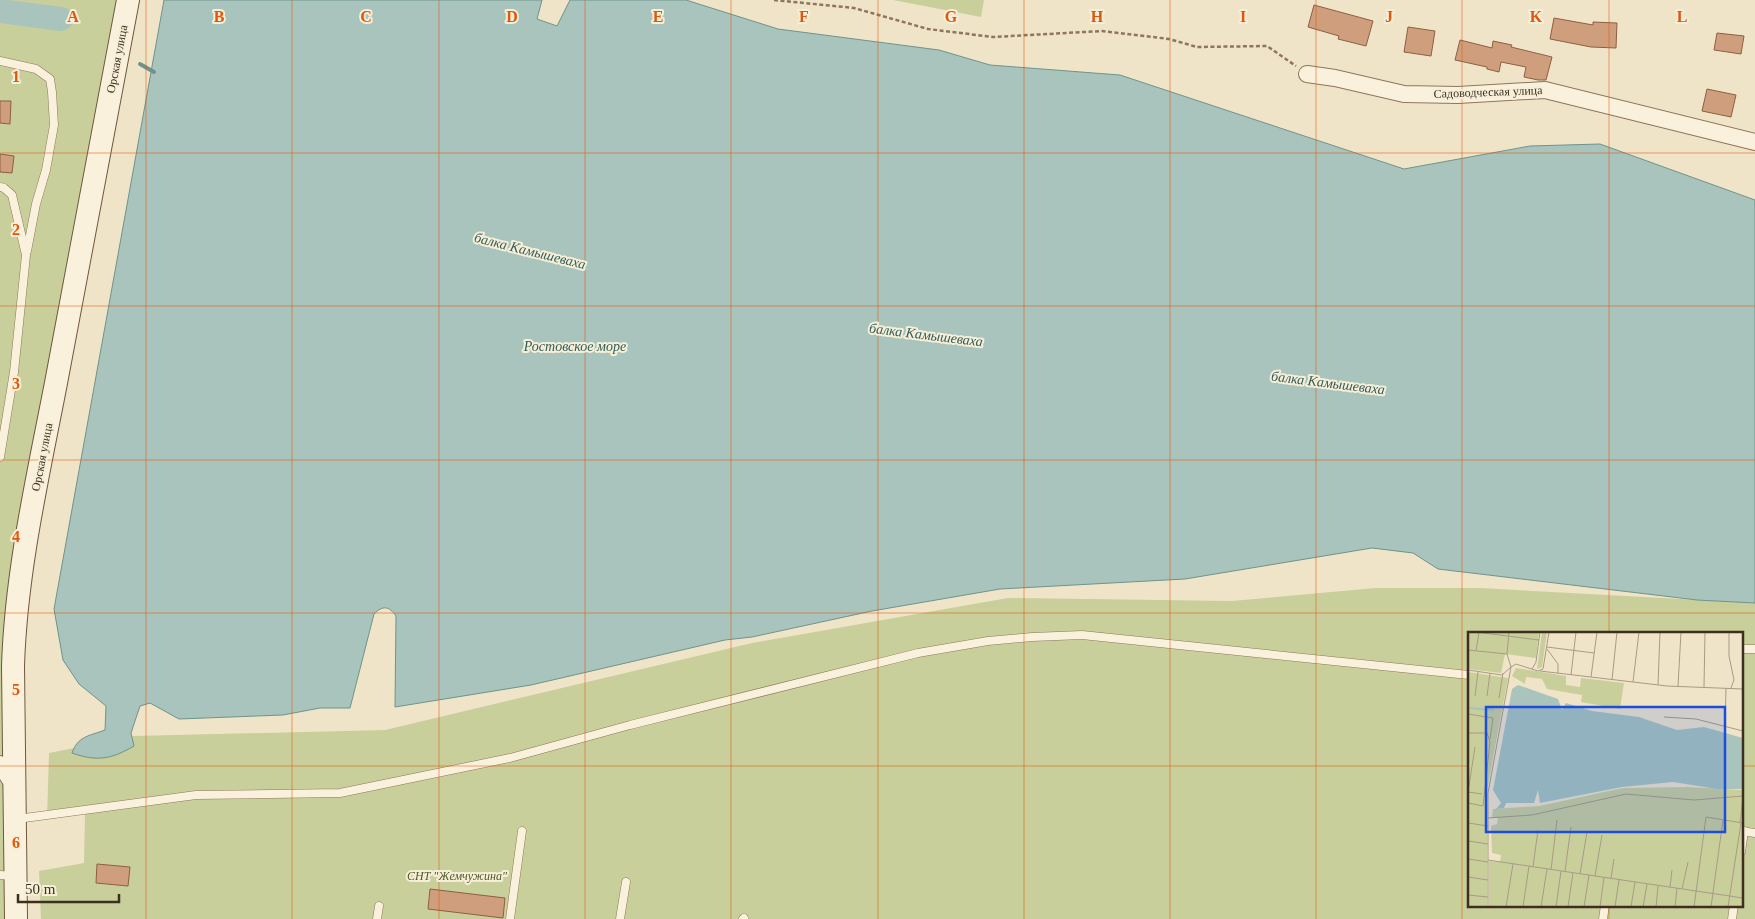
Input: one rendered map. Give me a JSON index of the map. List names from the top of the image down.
{
  "streets": {
    "main road": ["Орская улица"],
    "street": ["Садоводческая улица"]
  },
  "water": ["балка Камышеваха", "Ростовское море"],
  "parks": ["СНТ \"Жемчужина\""],
  "scale_bar": "50 m",
  "grid": {
    "columns": [
      "A",
      "B",
      "C",
      "D",
      "E",
      "F",
      "G",
      "H",
      "I",
      "J",
      "K",
      "L"
    ],
    "rows": [
      "1",
      "2",
      "3",
      "4",
      "5",
      "6"
    ]
  }
}
